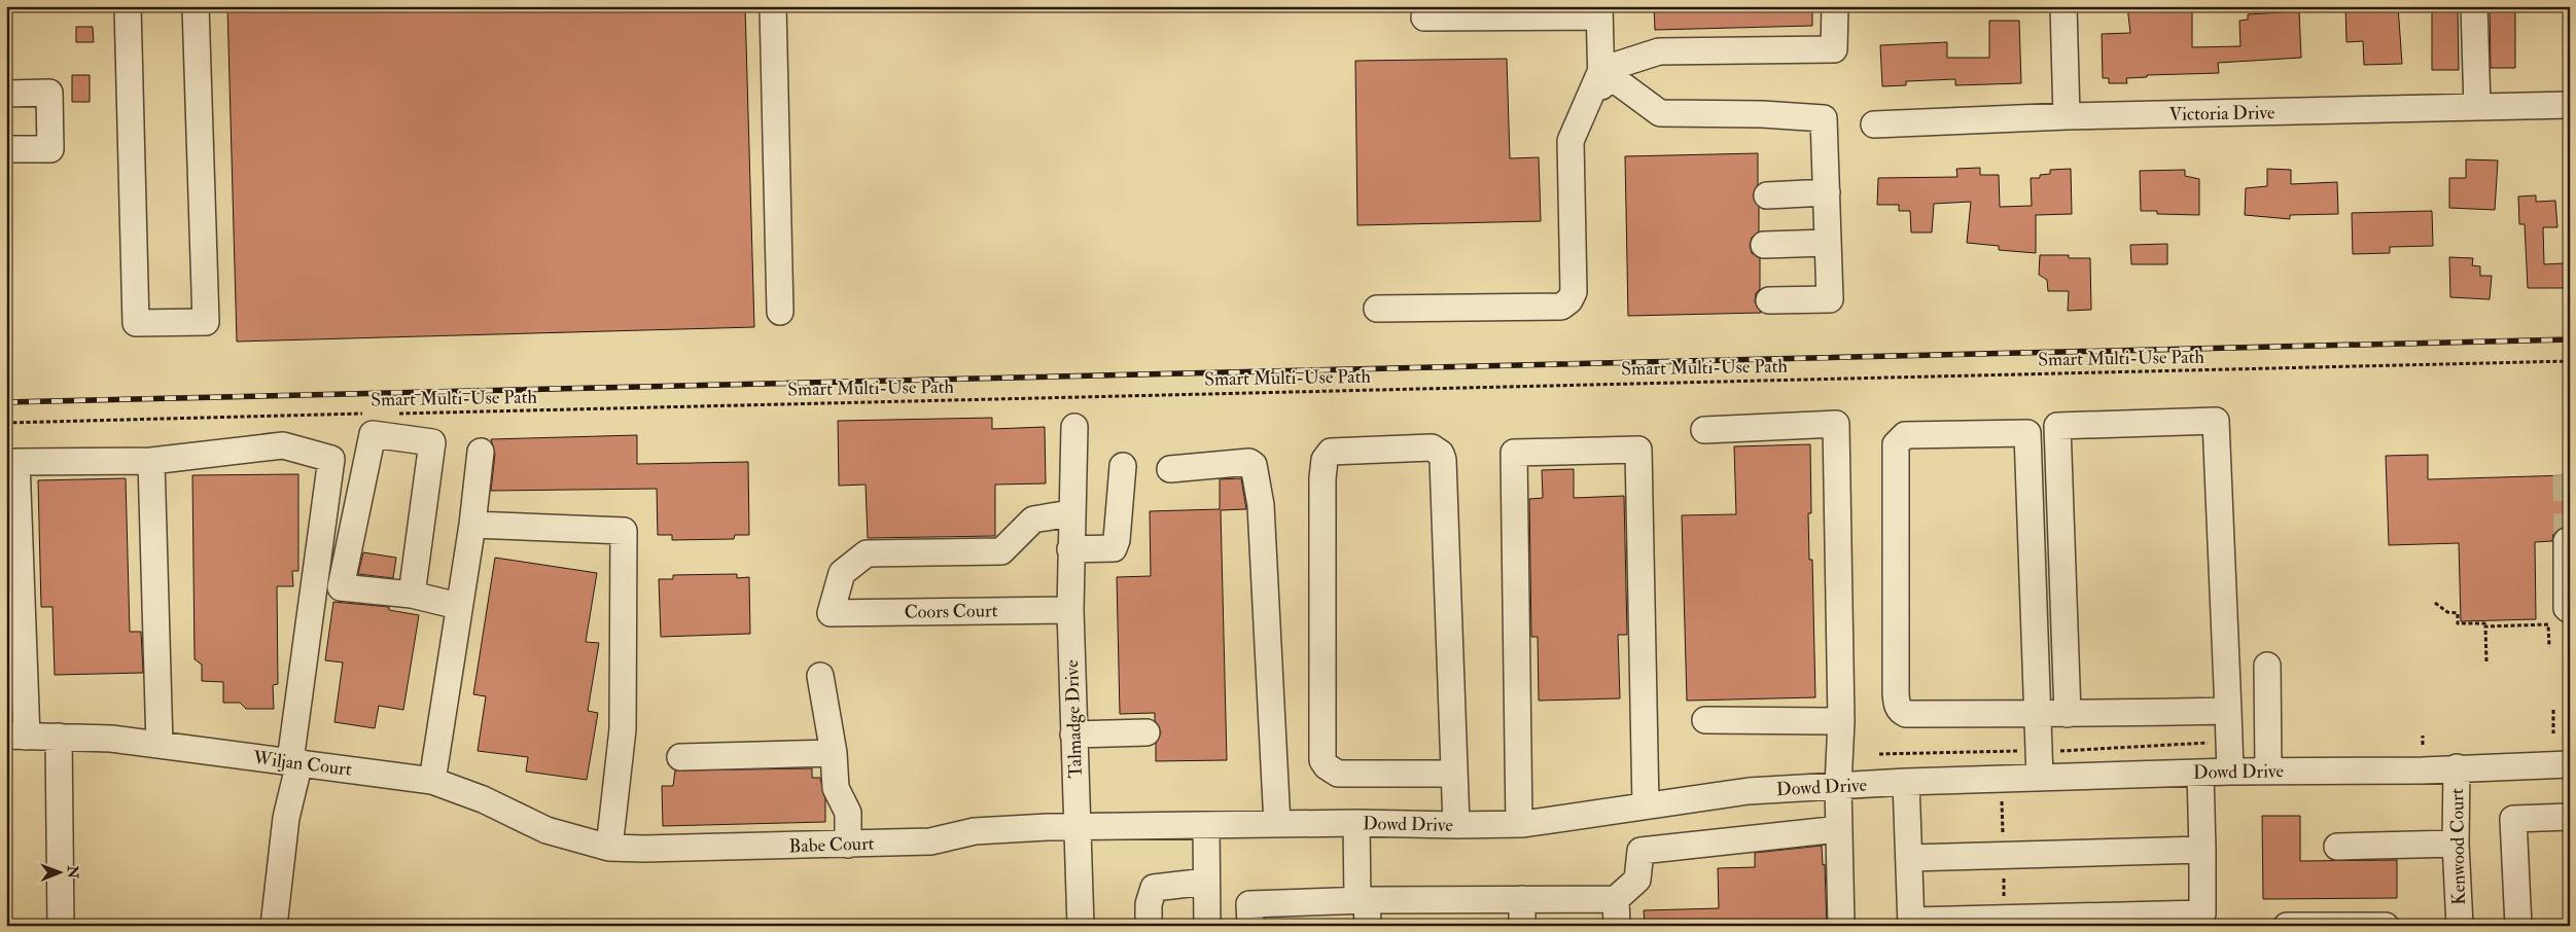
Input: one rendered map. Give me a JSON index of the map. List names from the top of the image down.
{
  "streets": {
    "street": [
      "Victoria Drive",
      "Coors Court",
      "Talmadge Drive",
      "Wiljan Court",
      "Dowd Drive",
      "Babe Court",
      "Kenwood Court"
    ],
    "path": ["Smart Multi-Use Path"]
  },
  "crossings": [
    ["Coors Court", "Talmadge Drive"],
    ["Talmadge Drive", "Dowd Drive"],
    ["Talmadge Drive", "Babe Court"],
    ["Wiljan Court", "Babe Court"],
    ["Dowd Drive", "Babe Court"],
    ["Dowd Drive", "Kenwood Court"]
  ],
  "north": "right"
}
